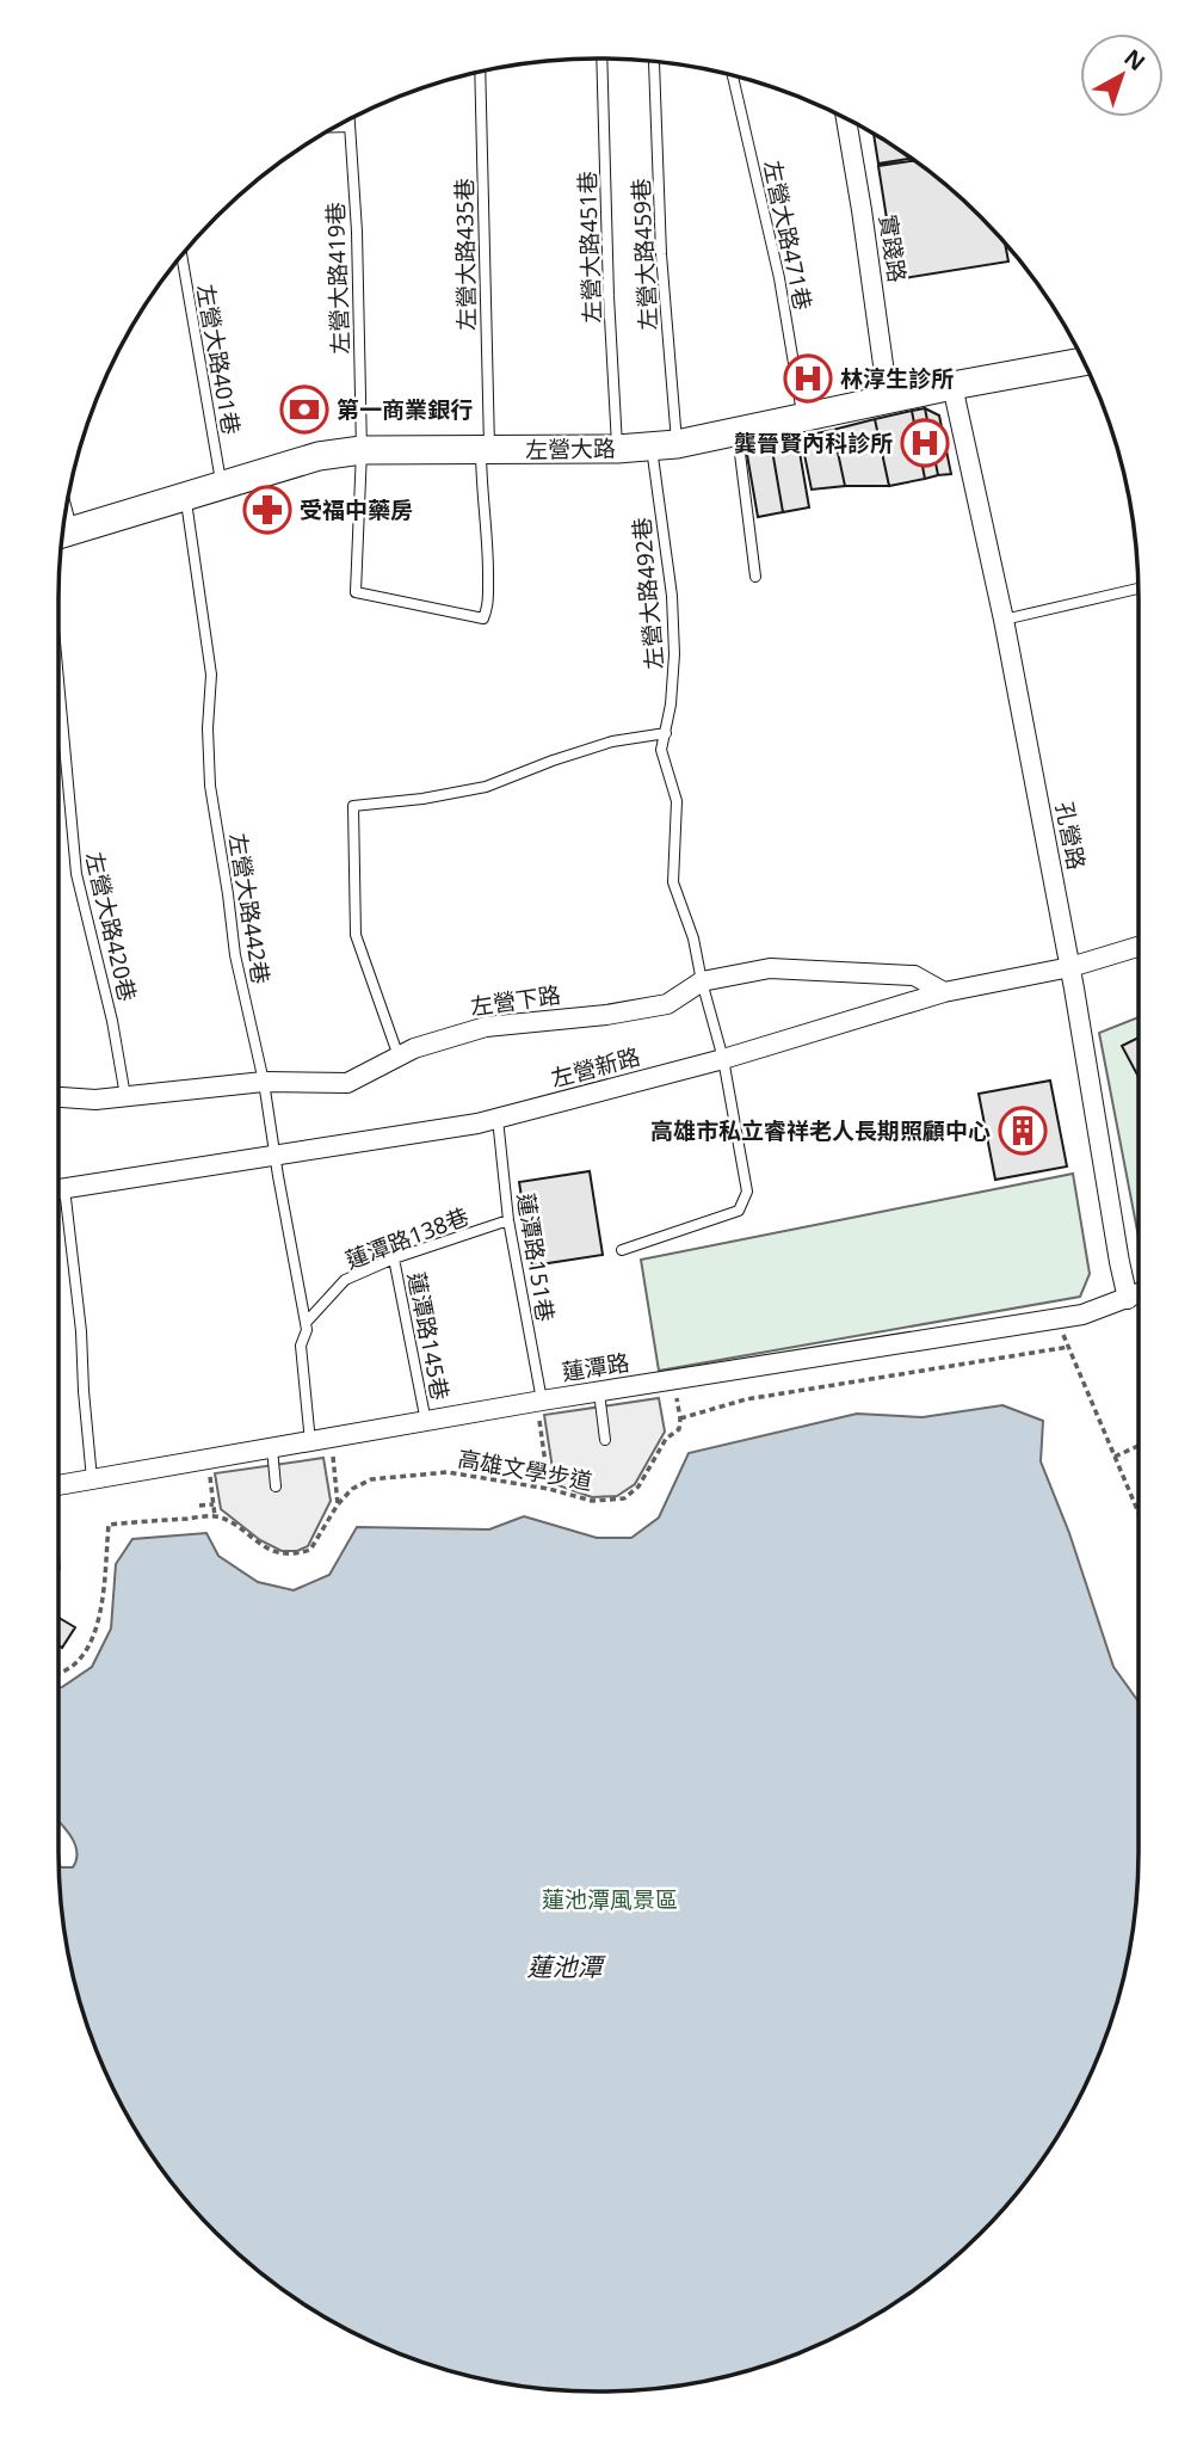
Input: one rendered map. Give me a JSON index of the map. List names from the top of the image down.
{
  "streets": {
    "street": [
      "實踐路",
      "左營大路",
      "孔營路",
      "左營下路",
      "左營新路",
      "蓮潭路"
    ],
    "lane": [
      "左營大路471巷",
      "左營大路451巷",
      "左營大路435巷",
      "左營大路459巷",
      "左營大路419巷",
      "左營大路401巷",
      "左營大路492巷",
      "左營大路442巷",
      "左營大路420巷",
      "蓮潭路138巷",
      "蓮潭路151巷",
      "蓮潭路145巷"
    ],
    "path": ["高雄文學步道"]
  },
  "crossings": [
    ["左營大路471巷", "左營大路"],
    ["左營大路451巷", "左營大路"],
    ["實踐路", "左營大路"],
    ["左營大路435巷", "左營大路419巷"],
    ["左營大路435巷", "左營大路"],
    ["左營大路459巷", "左營大路"],
    ["左營大路459巷", "左營大路492巷"],
    ["左營大路419巷", "左營大路"],
    ["左營大路401巷", "左營大路"],
    ["左營大路", "左營大路492巷"],
    ["左營大路", "孔營路"],
    ["左營大路", "左營大路442巷"],
    ["左營大路492巷", "左營下路"],
    ["左營大路492巷", "左營新路"],
    ["孔營路", "左營新路"],
    ["孔營路", "蓮潭路"],
    ["左營大路442巷", "左營下路"],
    ["左營大路442巷", "左營新路"],
    ["左營大路442巷", "蓮潭路138巷"],
    ["左營大路420巷", "左營下路"],
    ["左營下路", "左營新路"],
    ["左營新路", "蓮潭路151巷"],
    ["蓮潭路138巷", "蓮潭路151巷"],
    ["蓮潭路138巷", "蓮潭路145巷"],
    ["蓮潭路151巷", "蓮潭路"],
    ["蓮潭路145巷", "蓮潭路"]
  ],
  "water": ["蓮池潭"],
  "parks": ["蓮池潭風景區"],
  "places": {
    "hospital": ["林淳生診所", "龔晉賢內科診所"],
    "bank": ["第一商業銀行"],
    "pharmacy": ["受福中藥房"],
    "building": ["高雄市私立睿祥老人長期照顧中心"]
  },
  "north": "top right"
}
